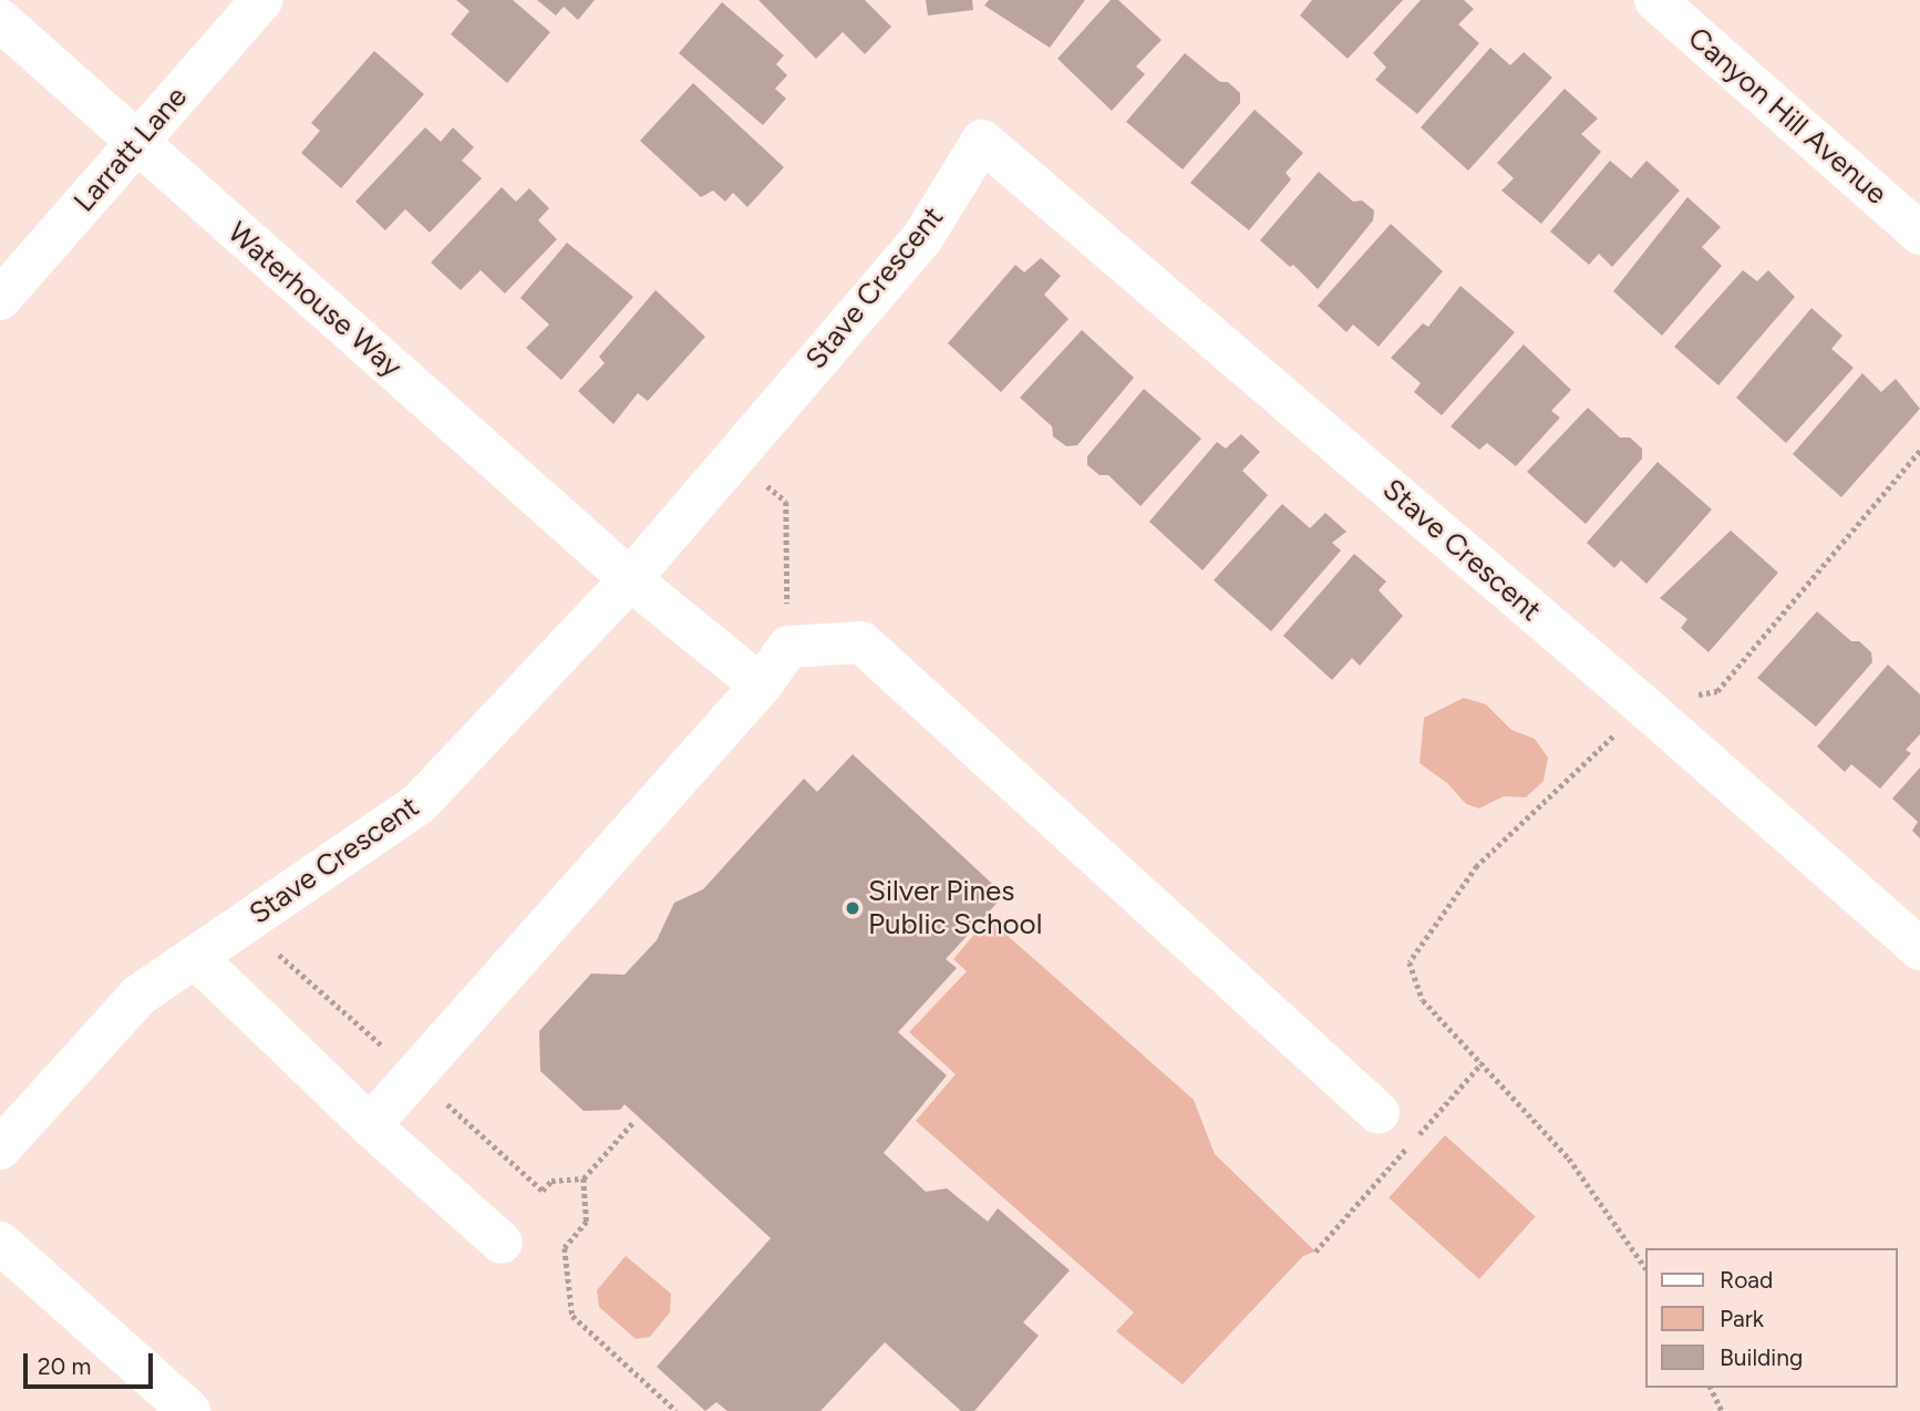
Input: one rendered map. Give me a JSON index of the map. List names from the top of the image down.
{
  "streets": {
    "street": [
      "Canyon Hill Avenue",
      "Larratt Lane",
      "Stave Crescent",
      "Waterhouse Way"
    ]
  },
  "crossings": [
    ["Larratt Lane", "Waterhouse Way"],
    ["Stave Crescent", "Waterhouse Way"]
  ],
  "places": ["Silver Pines Public School"],
  "legend": ["Road", "Park", "Building"],
  "scale_bar": "20 m"
}
